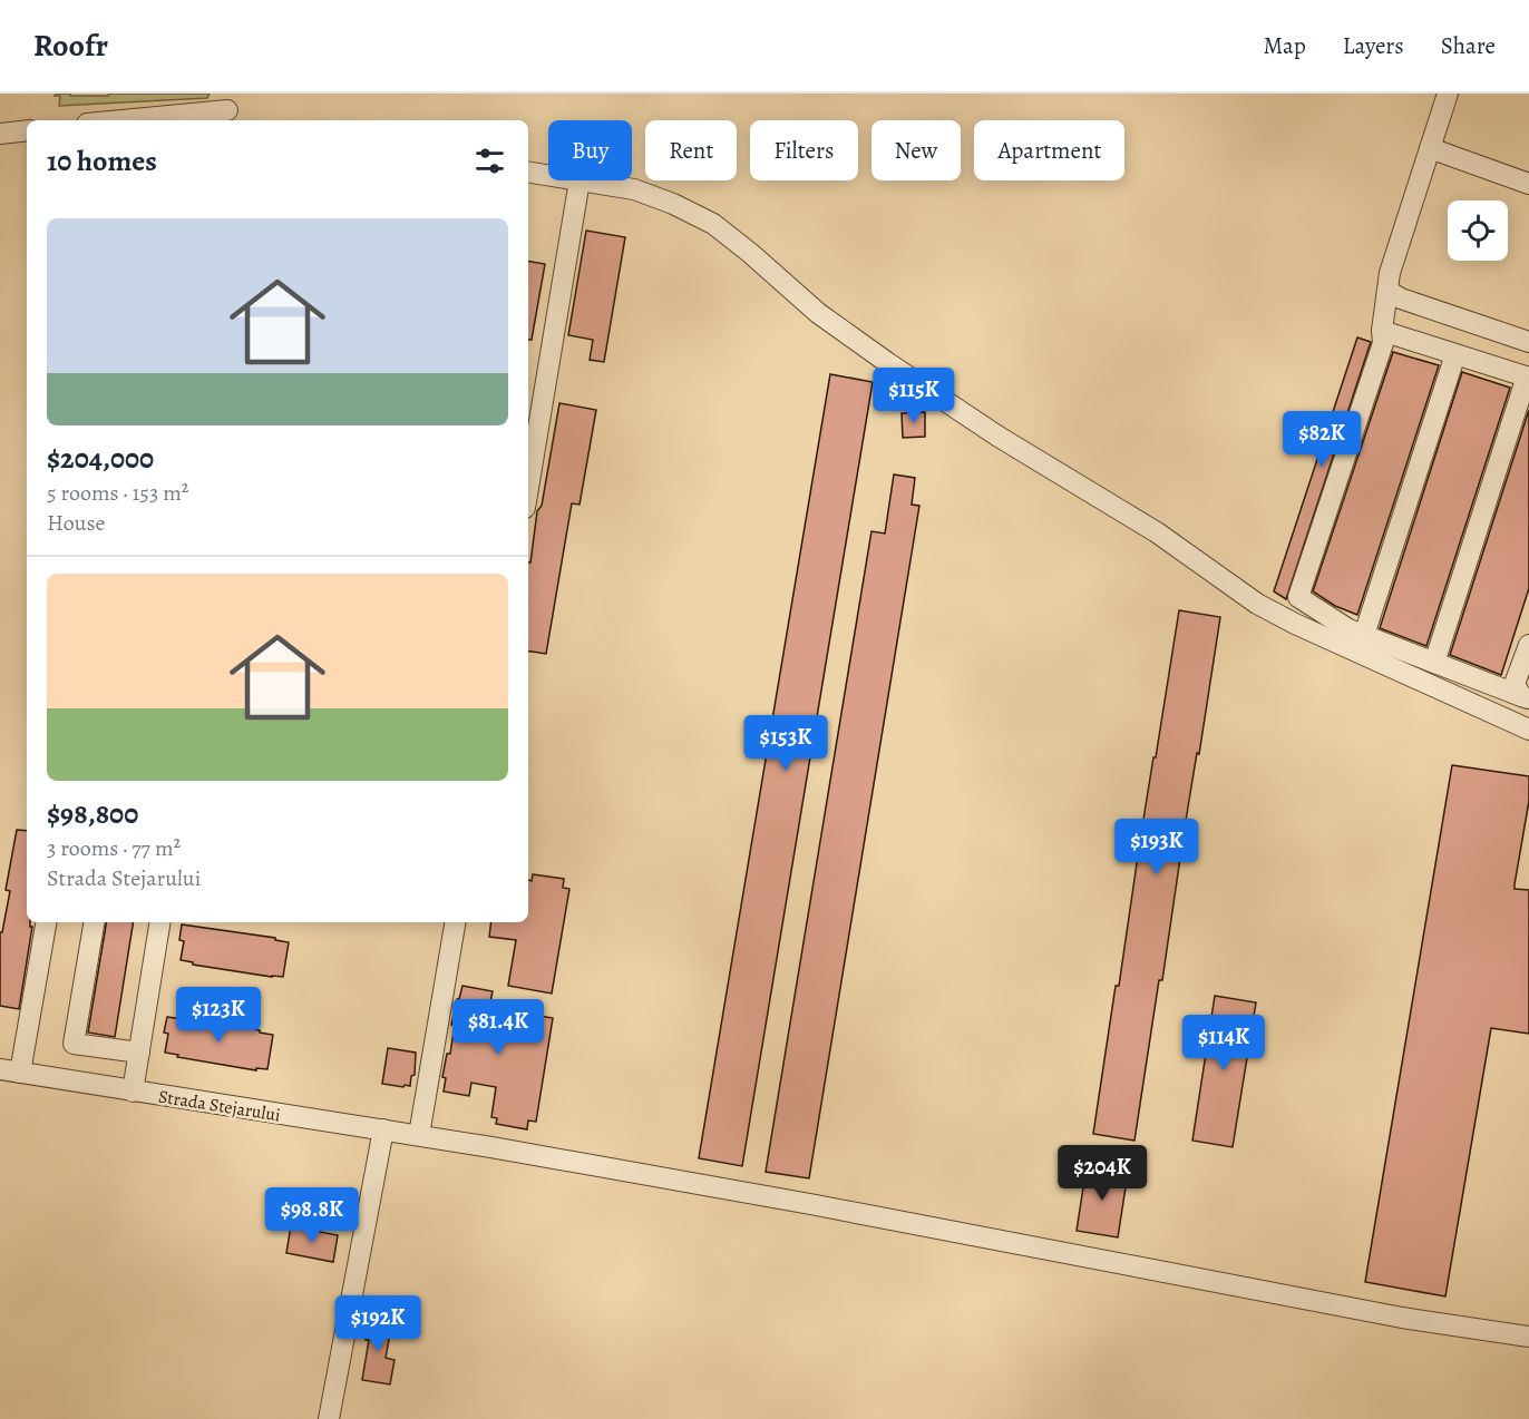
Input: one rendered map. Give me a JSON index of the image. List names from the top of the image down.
{
  "streets": {
    "street": ["Strada Stejarului"]
  },
  "page": {
    "header": "Roofr",
    "nav": ["Map", "Layers", "Share"],
    "chip": [
      "Buy",
      "Rent",
      "Filters",
      "New",
      "Apartment"
    ],
    "heading": "10 homes",
    "list": [
      {
        "name": "$204,000",
        "note": "5 rooms · 153 m² · House"
      },
      {
        "name": "$98,800",
        "note": "3 rooms · 77 m² · Strada Stejarului"
      }
    ],
    "price": [
      "$115K",
      "$82K",
      "$153K",
      "$193K",
      "$123K",
      "$81.4K",
      "$114K",
      "$204K",
      "$98.8K",
      "$192K"
    ]
  }
}
